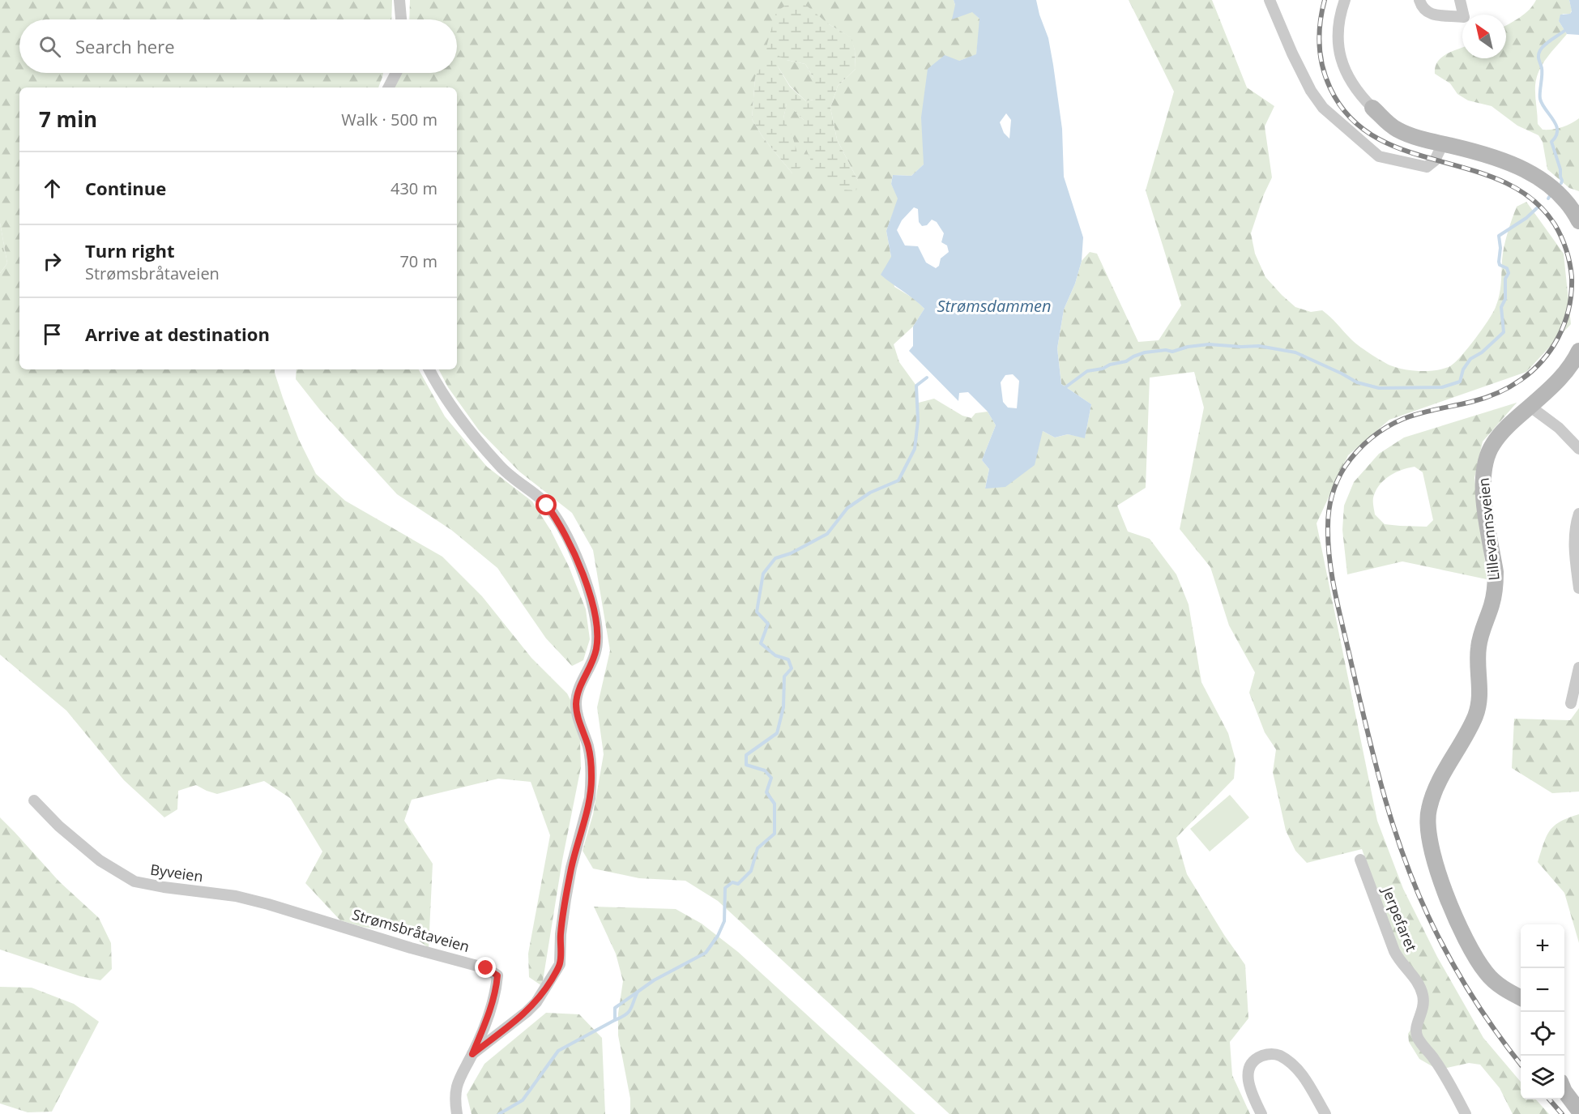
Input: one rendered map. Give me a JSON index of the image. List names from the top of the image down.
{
  "streets": {
    "street": [
      "Lillevannsveien",
      "Byveien",
      "Jerpefaret",
      "Strømsbråtaveien"
    ]
  },
  "crossings": [
    ["Byveien", "Strømsbråtaveien"]
  ],
  "water": ["Strømsdammen"],
  "north": "top left",
  "page": {
    "search": "Search here",
    "heading": ["7 min", "Walk · 500 m"],
    "list": [
      ["Continue", "430 m"],
      ["Turn right", "Strømsbråtaveien", "70 m"],
      "Arrive at destination"
    ],
    "map_buttons": ["+", "−"]
  }
}
